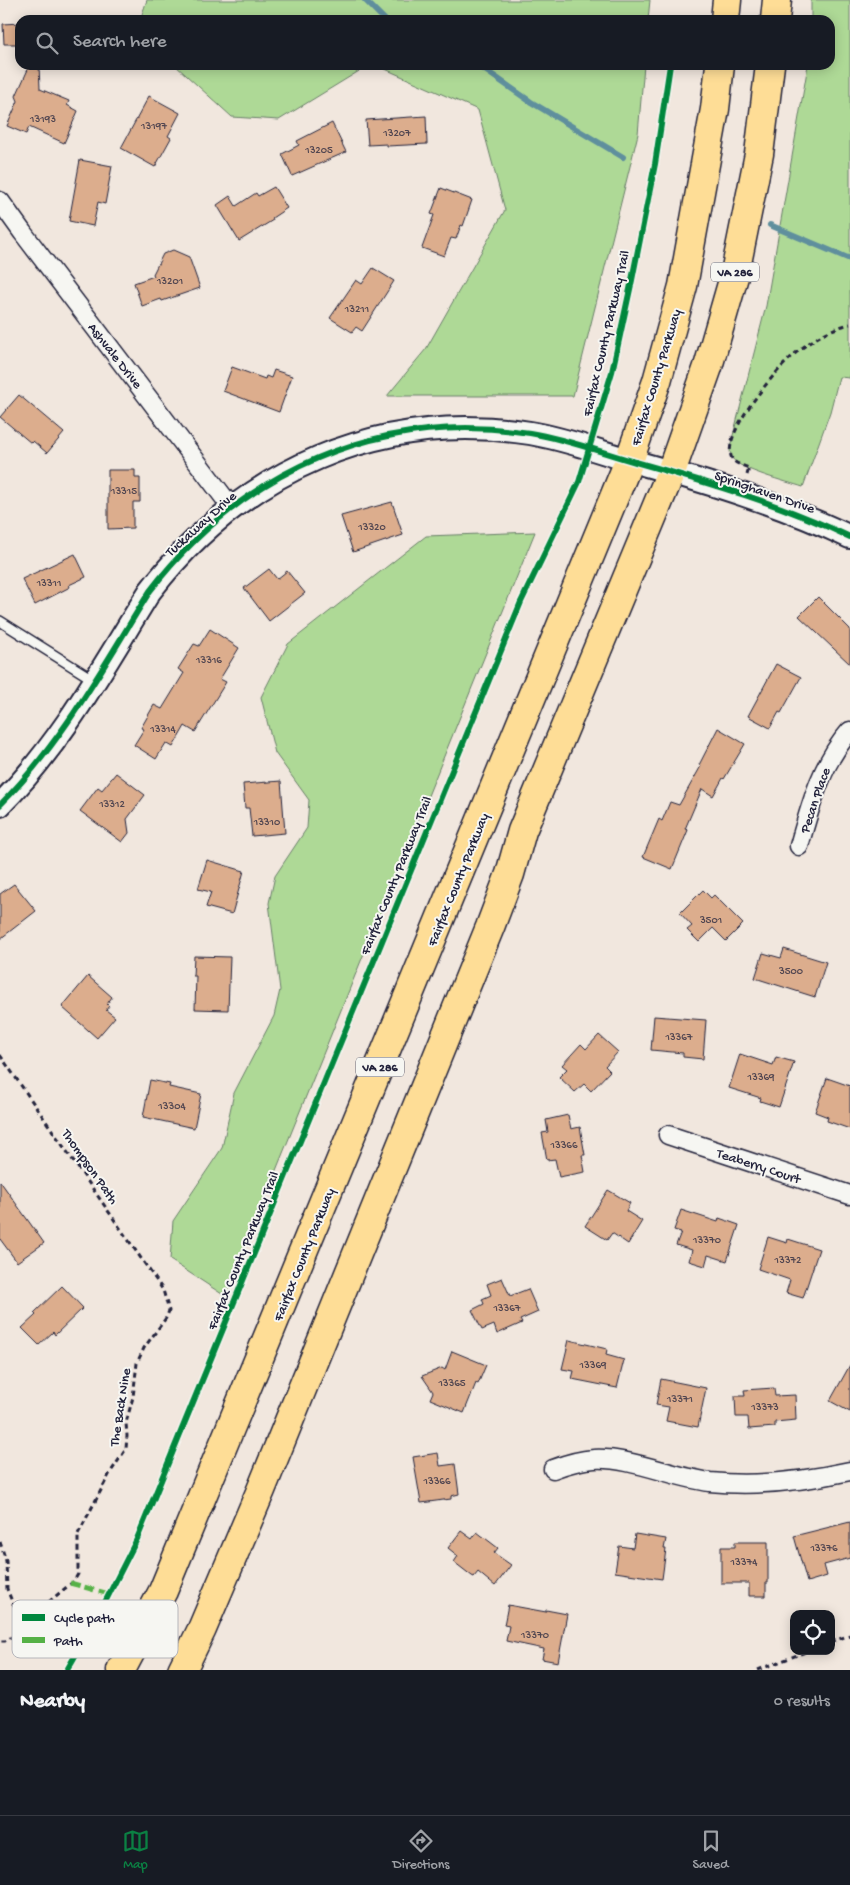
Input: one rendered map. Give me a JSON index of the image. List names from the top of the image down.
{
  "streets": {
    "highway": ["VA 286", "Fairfax County Parkway"],
    "street": [
      "Ashvale Drive",
      "Springhaven Drive",
      "Tuckaway Drive",
      "Pecan Place",
      "Teaberry Court"
    ],
    "path": ["Thompson Path", "The Back Nine"],
    "cycle path": ["Fairfax County Parkway Trail"]
  },
  "crossings": [
    ["VA 286", "Springhaven Drive"],
    ["VA 286", "Tuckaway Drive"],
    ["Ashvale Drive", "Tuckaway Drive"],
    ["Fairfax County Parkway", "Tuckaway Drive"],
    ["Springhaven Drive", "Tuckaway Drive"],
    ["Thompson Path", "The Back Nine"]
  ],
  "house_numbers": [
    "13193",
    "13197",
    "13207",
    "13205",
    "13201",
    "13211",
    "13315",
    "13320",
    "13311",
    "13316",
    "13314",
    "13312",
    "13310",
    "3501",
    "3500",
    "13367",
    "13369",
    "13304",
    "13366",
    "13370",
    "13372",
    "13367",
    "13369",
    "13365",
    "13371",
    "13373",
    "13366",
    "13376",
    "13374",
    "13370"
  ],
  "legend": ["Cycle path", "Path"],
  "page": {
    "search": "Search here",
    "heading": ["Nearby", "0 results"],
    "nav": ["Map", "Directions", "Saved"]
  }
}
